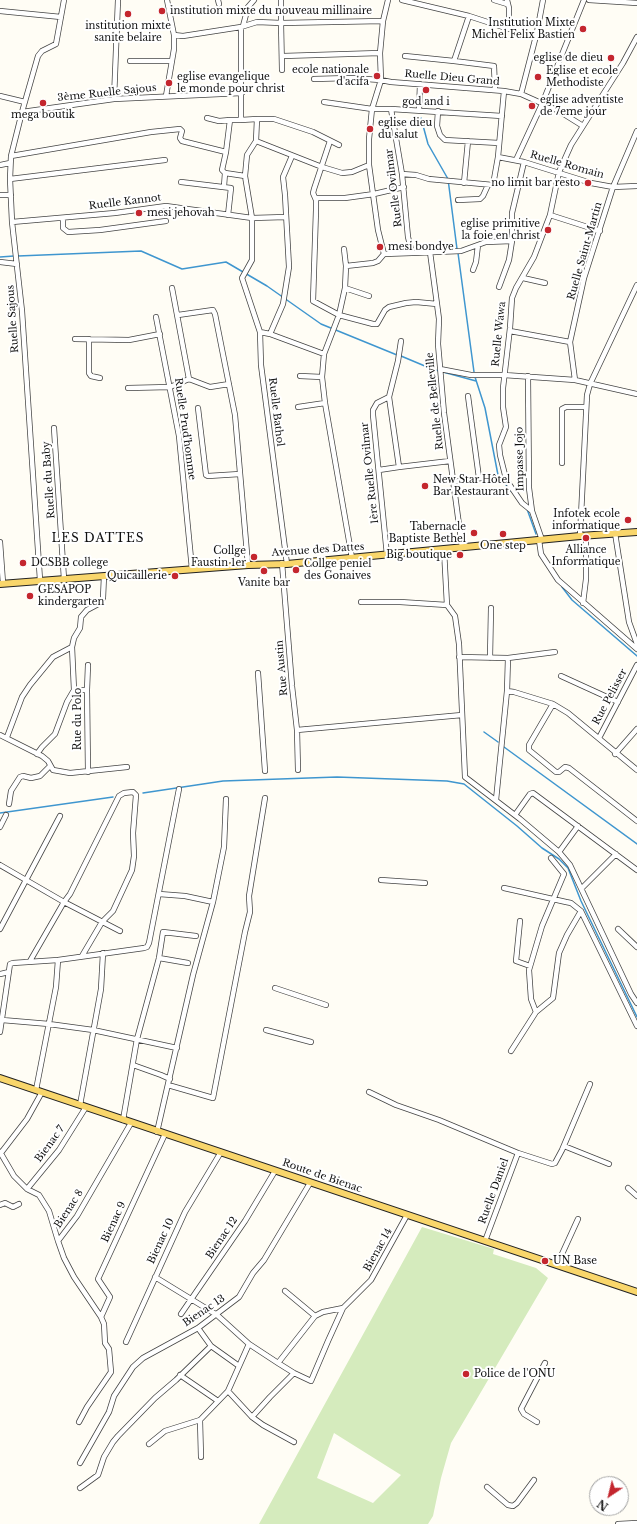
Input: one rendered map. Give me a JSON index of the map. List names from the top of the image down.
{
  "streets": {
    "main road": ["Avenue des Dattes", "Route de Bienac"],
    "street": [
      "Ruelle Dieu Grand",
      "3ème Ruelle Sajous",
      "Ruelle Romain",
      "Ruelle Ovilmar",
      "Ruelle Kannot",
      "Ruelle Saint-Martin",
      "Ruelle Sajous",
      "Ruelle Wawa",
      "Ruelle de Belleville",
      "Ruelle Bathol",
      "Ruelle Prud'homme",
      "Impasse Jojo",
      "1ère Ruelle Ovilmar",
      "Ruelle du Baby",
      "Rue Austin",
      "Rue Pelisser",
      "Rue du Polo",
      "Bienac 7",
      "Ruelle Daniel",
      "Bienac 8",
      "Bienac 9",
      "Bienac 12",
      "Bienac 10",
      "Bienac 14",
      "Bienac 13"
    ]
  },
  "crossings": [
    ["Ruelle Dieu Grand", "Ruelle Wawa"],
    ["3ème Ruelle Sajous", "Ruelle Sajous"],
    ["Ruelle Romain", "Ruelle Saint-Martin"],
    ["Ruelle Romain", "Ruelle Wawa"],
    ["Ruelle Kannot", "Ruelle Sajous"],
    ["Ruelle Kannot", "Ruelle Bathol"],
    ["Ruelle Sajous", "Avenue des Dattes"],
    ["Ruelle Wawa", "Impasse Jojo"],
    ["Ruelle de Belleville", "Avenue des Dattes"],
    ["Ruelle Bathol", "Avenue des Dattes"],
    ["Ruelle Bathol", "Rue Austin"],
    ["Ruelle Prud'homme", "Avenue des Dattes"],
    ["Impasse Jojo", "Avenue des Dattes"],
    ["1ère Ruelle Ovilmar", "Avenue des Dattes"],
    ["Ruelle du Baby", "Avenue des Dattes"],
    ["Avenue des Dattes", "Rue Austin"],
    ["Bienac 7", "Route de Bienac"],
    ["Route de Bienac", "Ruelle Daniel"],
    ["Route de Bienac", "Bienac 8"],
    ["Route de Bienac", "Bienac 9"],
    ["Route de Bienac", "Bienac 12"],
    ["Route de Bienac", "Bienac 10"],
    ["Route de Bienac", "Bienac 14"],
    ["Route de Bienac", "Bienac 13"],
    ["Bienac 8", "Bienac 9"]
  ],
  "districts": ["LES DATTES"],
  "places": [
    "institution mixte du nouveau millinaire",
    "institution mixte sanite belaire",
    "Institution Mixte Michel Felix Bastien",
    "eglise de dieu",
    "ecole nationale d'acifa",
    "Eglise et ecole Methodiste",
    "eglise evangelique le monde pour christ",
    "god and i",
    "mega boutik",
    "eglise adventiste de 7eme jour",
    "eglise dieu du salut",
    "no limit bar resto",
    "mesi jehovah",
    "eglise primitive la foie en christ",
    "mesi bondye",
    "New Star Hôtel Bar Restaurant",
    "Infotek ecole informatique",
    "Tabernacle Baptiste Bethel",
    "One step",
    "Alliance Informatique",
    "Big boutique",
    "Collge Faustin 1er",
    "DCSBB college",
    "Collge peniel des Gonaives",
    "Vanite bar",
    "Quicaillerie",
    "GESAPOP kindergarten",
    "UN Base",
    "Police de l'ONU"
  ],
  "north": "bottom left"
}
